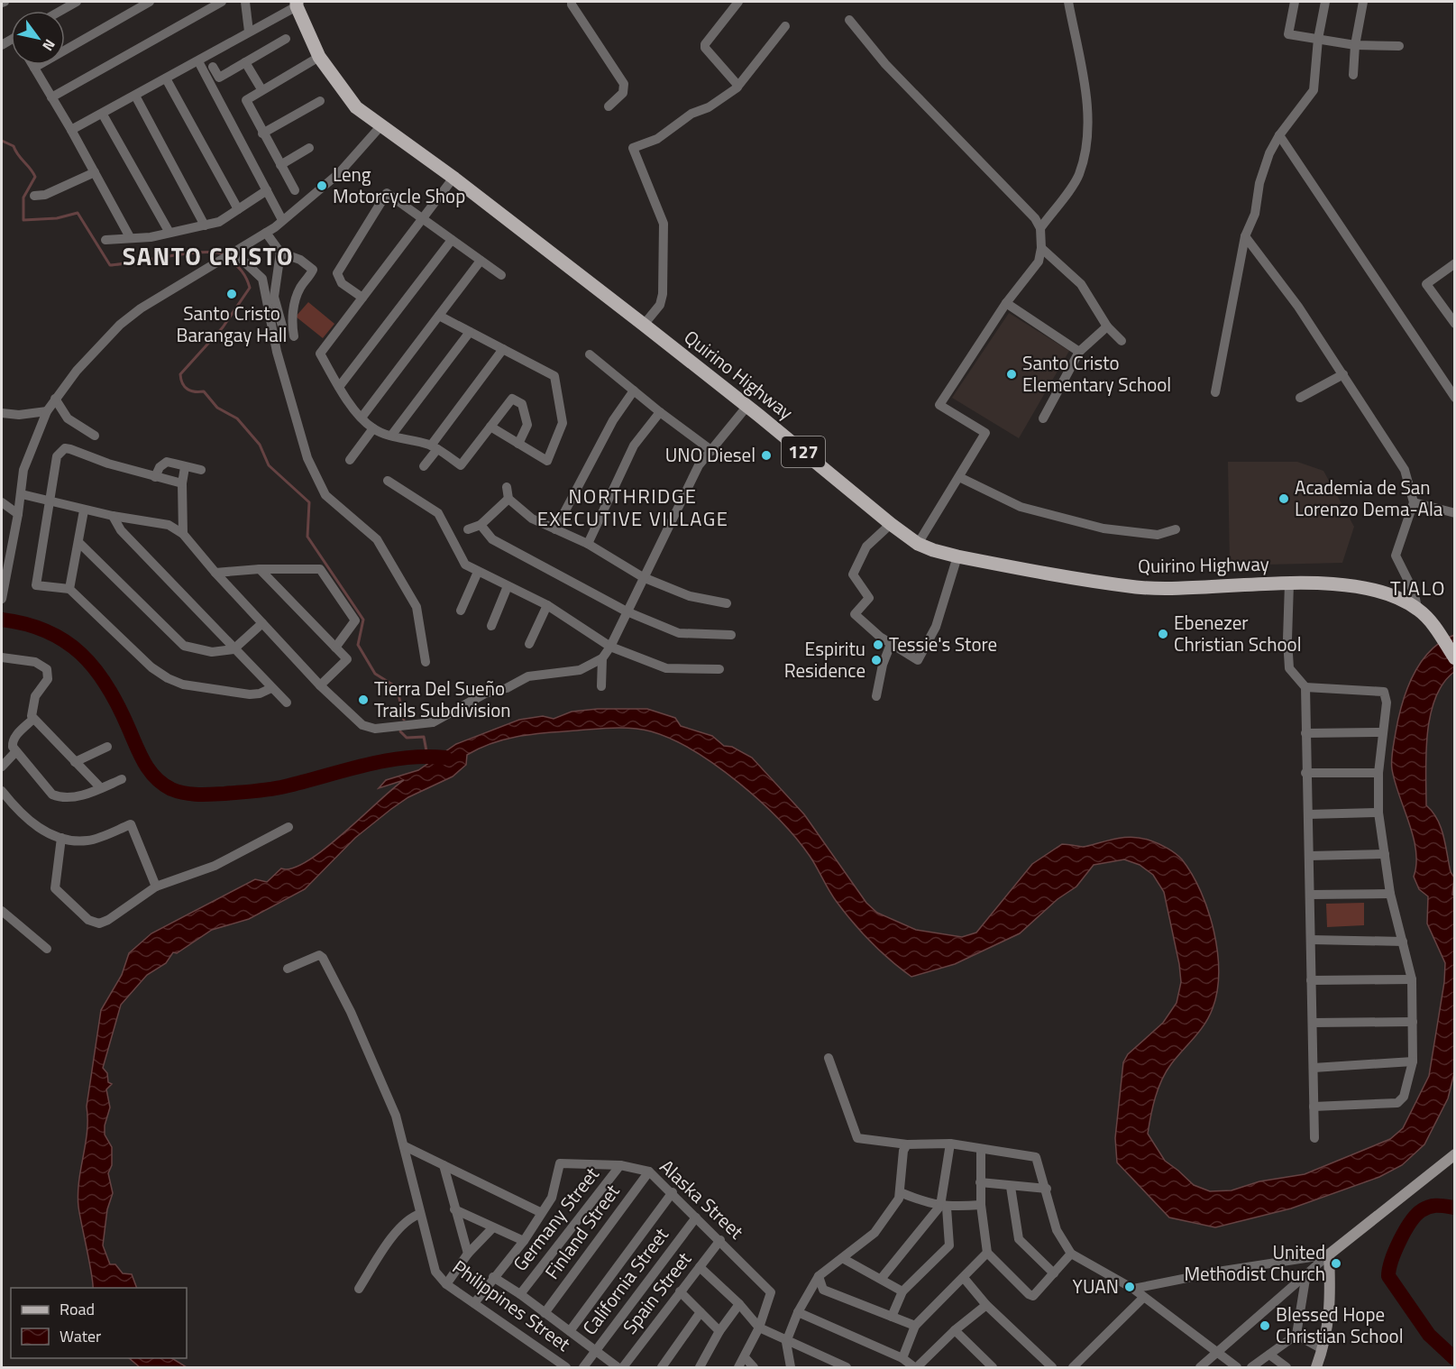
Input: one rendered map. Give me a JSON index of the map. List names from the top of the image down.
{
  "streets": {
    "main road": ["Quirino Highway", "127"],
    "street": [
      "Alaska Street",
      "Germany Street",
      "Finland Street",
      "California Street",
      "Spain Street",
      "Philippines Street"
    ]
  },
  "crossings": [
    ["Alaska Street", "Germany Street"],
    ["Alaska Street", "Finland Street"],
    ["Alaska Street", "California Street"],
    ["Alaska Street", "Spain Street"]
  ],
  "districts": ["SANTO CRISTO", "NORTHRIDGE EXECUTIVE VILLAGE", "TIALO"],
  "places": [
    "Leng Motorcycle Shop",
    "Santo Cristo Barangay Hall",
    "Santo Cristo Elementary School",
    "UNO Diesel",
    "Academia de San Lorenzo Dema-Ala",
    "Ebenezer Christian School",
    "Tessie's Store",
    "Espiritu Residence",
    "Tierra Del Sueño Trails Subdivision",
    "United Methodist Church",
    "YUAN",
    "Blessed Hope Christian School"
  ],
  "legend": ["Road", "Water"],
  "north": "bottom right"
}
